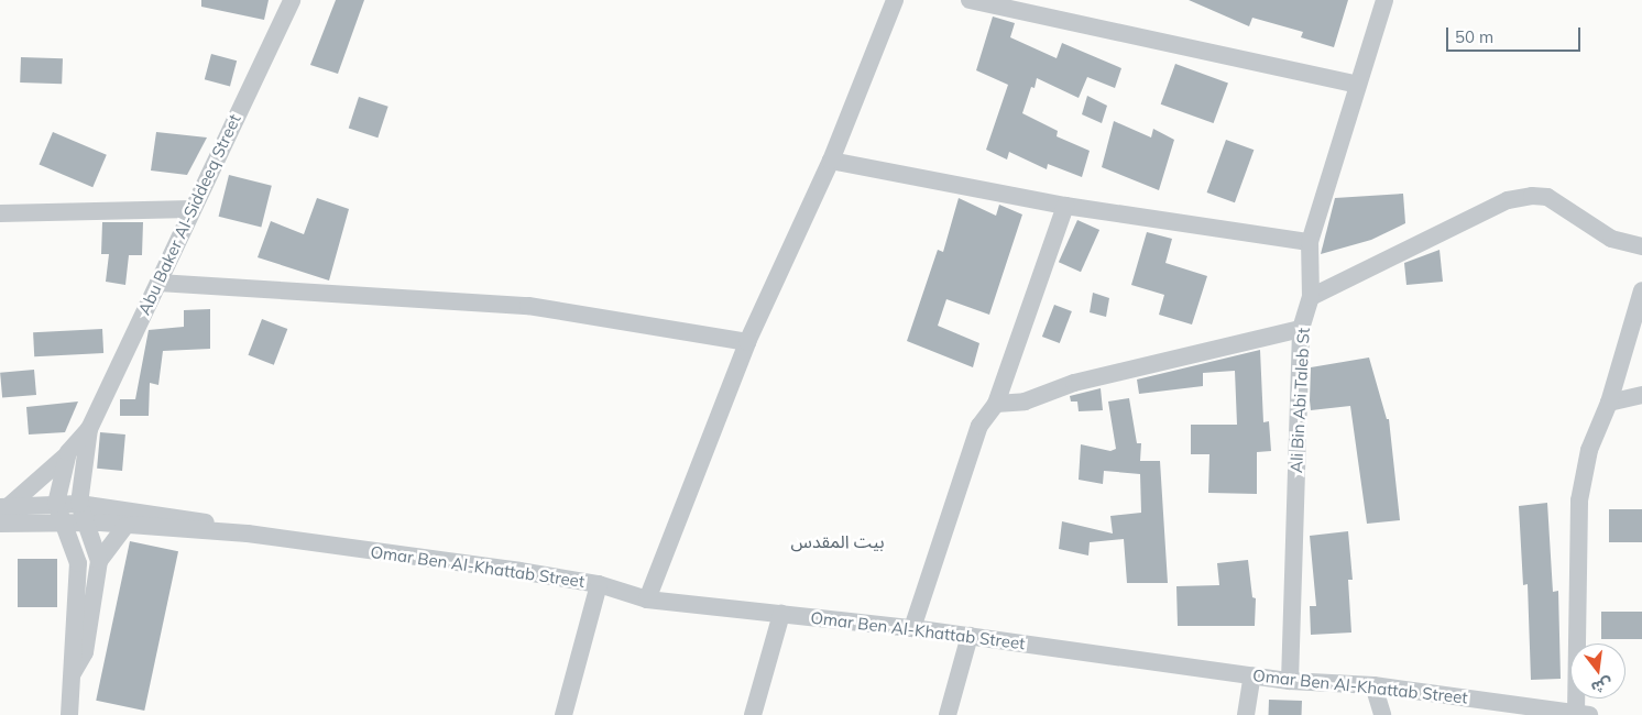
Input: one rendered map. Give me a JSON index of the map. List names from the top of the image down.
{
  "streets": {
    "street": ["Abu Baker Al-Siddeeq Street", "Ali Bin Abi Taleb St", "Omar Ben Al-Khattab Street"]
  },
  "crossings": [
    ["Ali Bin Abi Taleb St", "Omar Ben Al-Khattab Street"]
  ],
  "districts": ["بيت المقدس"],
  "scale_bar": "50 m",
  "north": "bottom"
}
